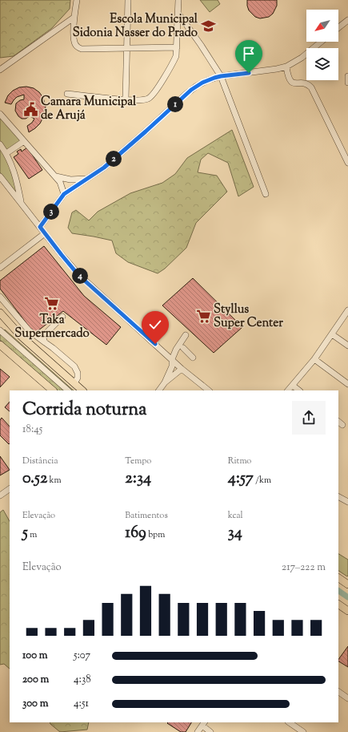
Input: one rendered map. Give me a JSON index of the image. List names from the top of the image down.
{
  "places": {
    "school or university": ["Escola Municipal Sidonia Nasser do Prado"],
    "public building": ["Camara Municipal de Arujá"],
    "supermarket": ["Taka Supermercado", "Styllus Super Center"]
  },
  "north": "bottom left",
  "page": {
    "pins": [
      "1",
      "2",
      "3",
      "4"
    ],
    "heading": ["Corrida noturna", "18:45"],
    "stats": [
      ["Distância", "0.52 km"],
      ["Tempo", "2:34"],
      ["Ritmo", "4:57 /km"],
      ["Elevação", "5 m"],
      ["Batimentos", "169 bpm"],
      ["kcal", "34"]
    ],
    "chart": ["Elevação", "217–222 m"],
    "list": [
      {
        "name": "100 m",
        "note": "5:07"
      },
      {
        "name": "200 m",
        "note": "4:38"
      },
      {
        "name": "300 m",
        "note": "4:51"
      }
    ]
  }
}
